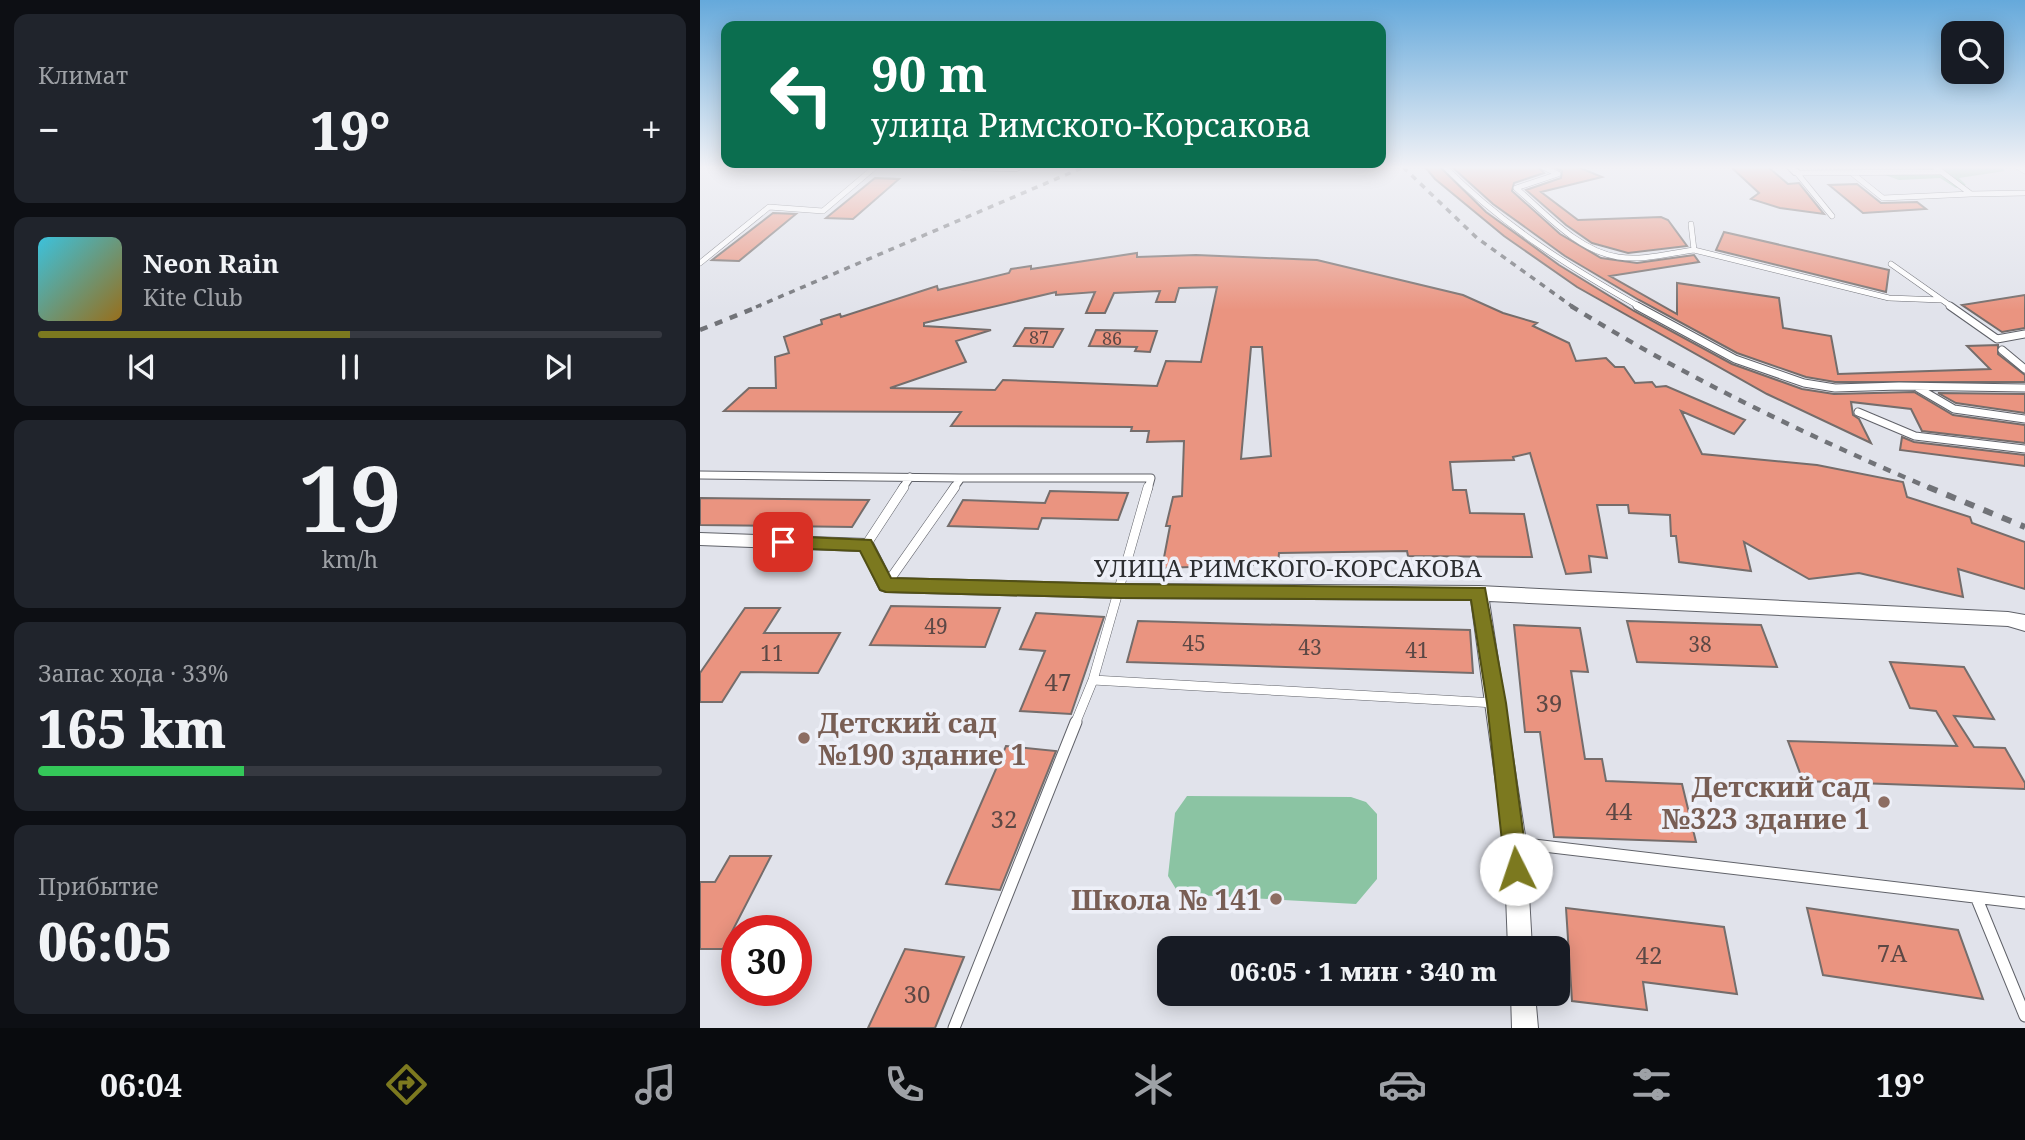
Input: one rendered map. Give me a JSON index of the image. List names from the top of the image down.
{
  "streets": {
    "street": ["УЛИЦА РИМСКОГО-КОРСАКОВА"]
  },
  "places": ["Детский сад №190 здание 1", "Детский сад №323 здание 1", "Школа № 141"],
  "house_numbers": [
    "87",
    "86",
    "49",
    "45",
    "38",
    "43",
    "41",
    "11",
    "47",
    "39",
    "44",
    "32",
    "7А",
    "42",
    "30"
  ],
  "page": {
    "tile": [
      "Климат",
      ["19", "km/h"],
      ["Запас хода · 33%", "165 km"],
      ["Прибытие", "06:05"]
    ],
    "turn": ["90 m", "улица Римского-Корсакова"],
    "heat": ["−", "19°", "+"],
    "song": ["Neon Rain", "Kite Club"],
    "limit": "30",
    "trip": "06:05 · 1 мин · 340 m",
    "tabs": ["06:04", "19°"]
  }
}
